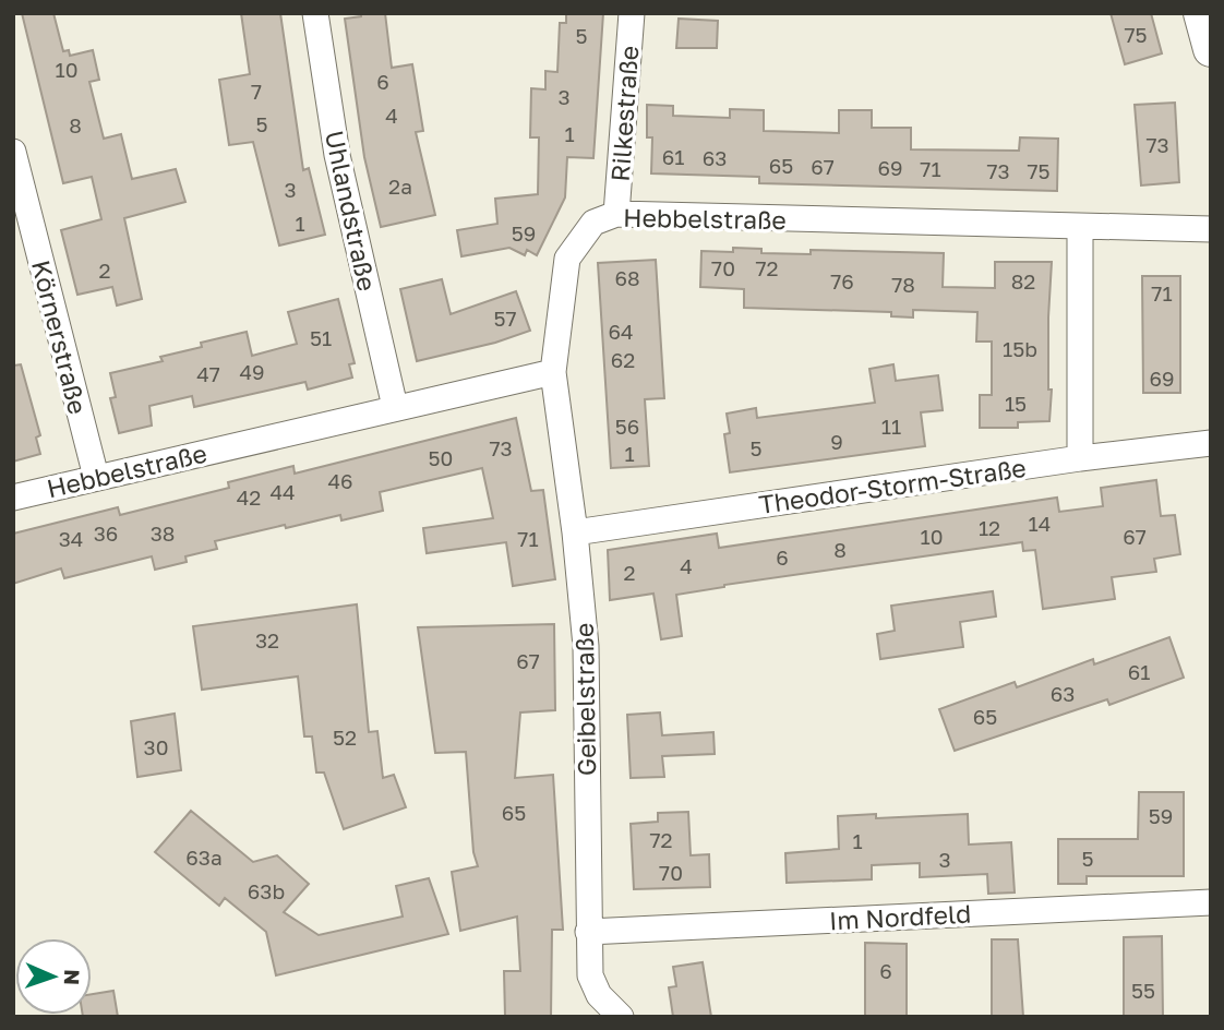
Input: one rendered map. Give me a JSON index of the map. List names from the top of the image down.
{
  "streets": {
    "street": [
      "Rilkestraße",
      "Uhlandstraße",
      "Hebbelstraße",
      "Körnerstraße",
      "Theodor-Storm-Straße",
      "Geibelstraße",
      "Im Nordfeld"
    ]
  },
  "crossings": [
    ["Rilkestraße", "Hebbelstraße"],
    ["Uhlandstraße", "Hebbelstraße"],
    ["Hebbelstraße", "Körnerstraße"],
    ["Hebbelstraße", "Geibelstraße"],
    ["Theodor-Storm-Straße", "Geibelstraße"],
    ["Geibelstraße", "Im Nordfeld"]
  ],
  "house_numbers": [
    "75",
    "5",
    "10",
    "6",
    "7",
    "3",
    "4",
    "5",
    "8",
    "1",
    "73",
    "61",
    "63",
    "65",
    "67",
    "69",
    "71",
    "73",
    "75",
    "2a",
    "3",
    "1",
    "59",
    "70",
    "72",
    "2",
    "68",
    "76",
    "82",
    "78",
    "71",
    "57",
    "64",
    "51",
    "15b",
    "62",
    "49",
    "47",
    "69",
    "15",
    "56",
    "11",
    "9",
    "73",
    "5",
    "1",
    "50",
    "46",
    "44",
    "42",
    "14",
    "12",
    "36",
    "38",
    "10",
    "67",
    "34",
    "71",
    "8",
    "6",
    "4",
    "2",
    "32",
    "67",
    "61",
    "63",
    "65",
    "52",
    "30",
    "65",
    "59",
    "72",
    "1",
    "63a",
    "5",
    "3",
    "70",
    "63b",
    "6",
    "55"
  ],
  "north": "right"
}
